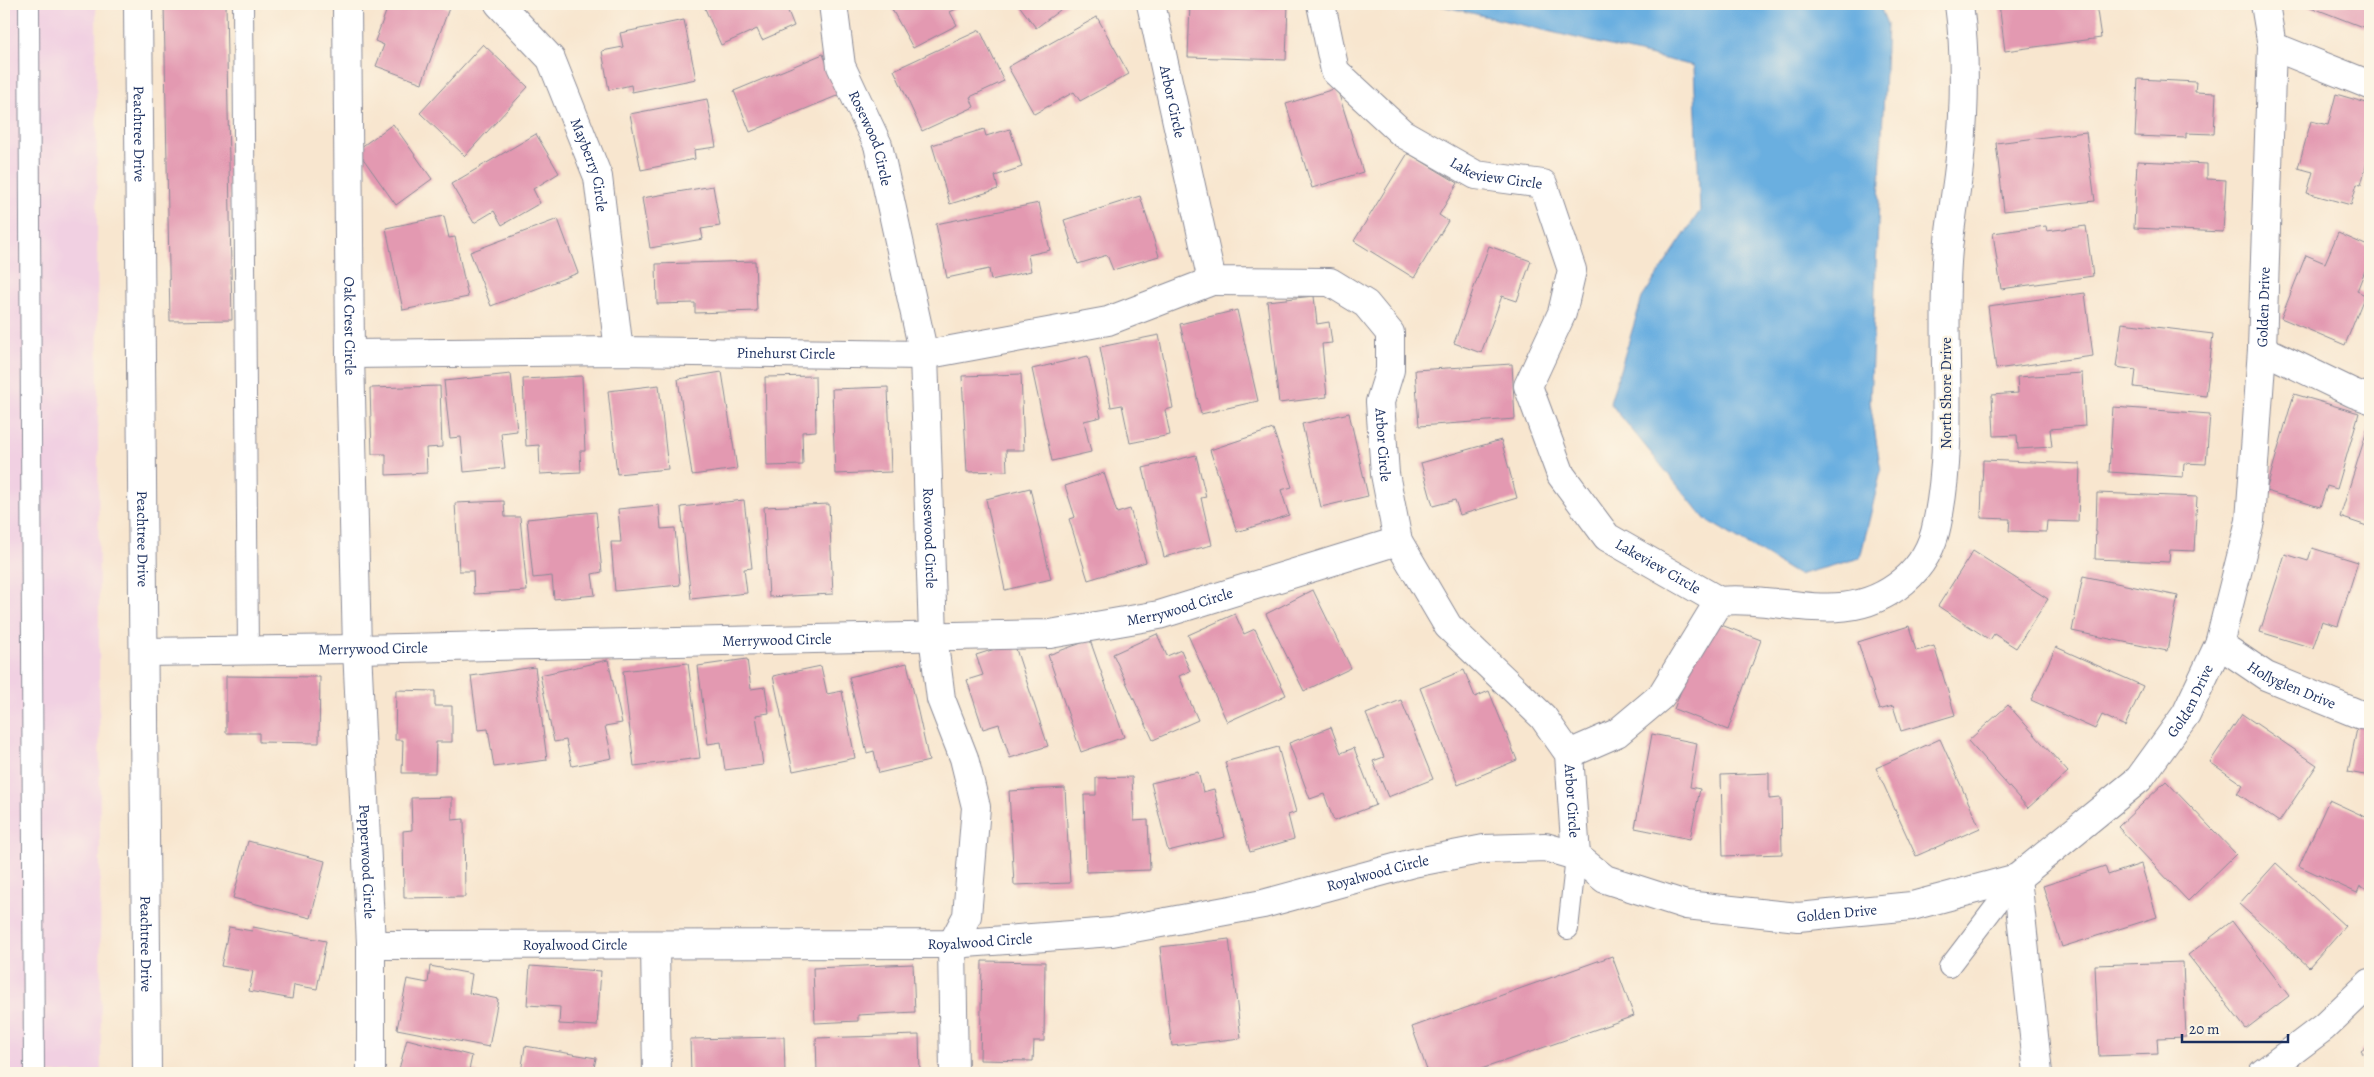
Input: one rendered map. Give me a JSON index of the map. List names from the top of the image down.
{
  "streets": {
    "street": [
      "Arbor Circle",
      "Peachtree Drive",
      "Rosewood Circle",
      "Mayberry Circle",
      "Lakeview Circle",
      "Golden Drive",
      "Oak Crest Circle",
      "Pinehurst Circle",
      "North Shore Drive",
      "Merrywood Circle",
      "Hollyglen Drive",
      "Pepperwood Circle",
      "Royalwood Circle"
    ]
  },
  "crossings": [
    ["Arbor Circle", "Golden Drive"],
    ["Arbor Circle", "Pinehurst Circle"],
    ["Arbor Circle", "Merrywood Circle"],
    ["Arbor Circle", "Royalwood Circle"],
    ["Peachtree Drive", "Merrywood Circle"],
    ["Rosewood Circle", "Pinehurst Circle"],
    ["Rosewood Circle", "Merrywood Circle"],
    ["Rosewood Circle", "Royalwood Circle"],
    ["Mayberry Circle", "Pinehurst Circle"],
    ["Lakeview Circle", "North Shore Drive"],
    ["Golden Drive", "Hollyglen Drive"],
    ["Golden Drive", "Royalwood Circle"],
    ["Oak Crest Circle", "Pinehurst Circle"],
    ["Oak Crest Circle", "Merrywood Circle"],
    ["Oak Crest Circle", "Pepperwood Circle"],
    ["Merrywood Circle", "Pepperwood Circle"],
    ["Pepperwood Circle", "Royalwood Circle"]
  ],
  "scale_bar": "20 m"
}
